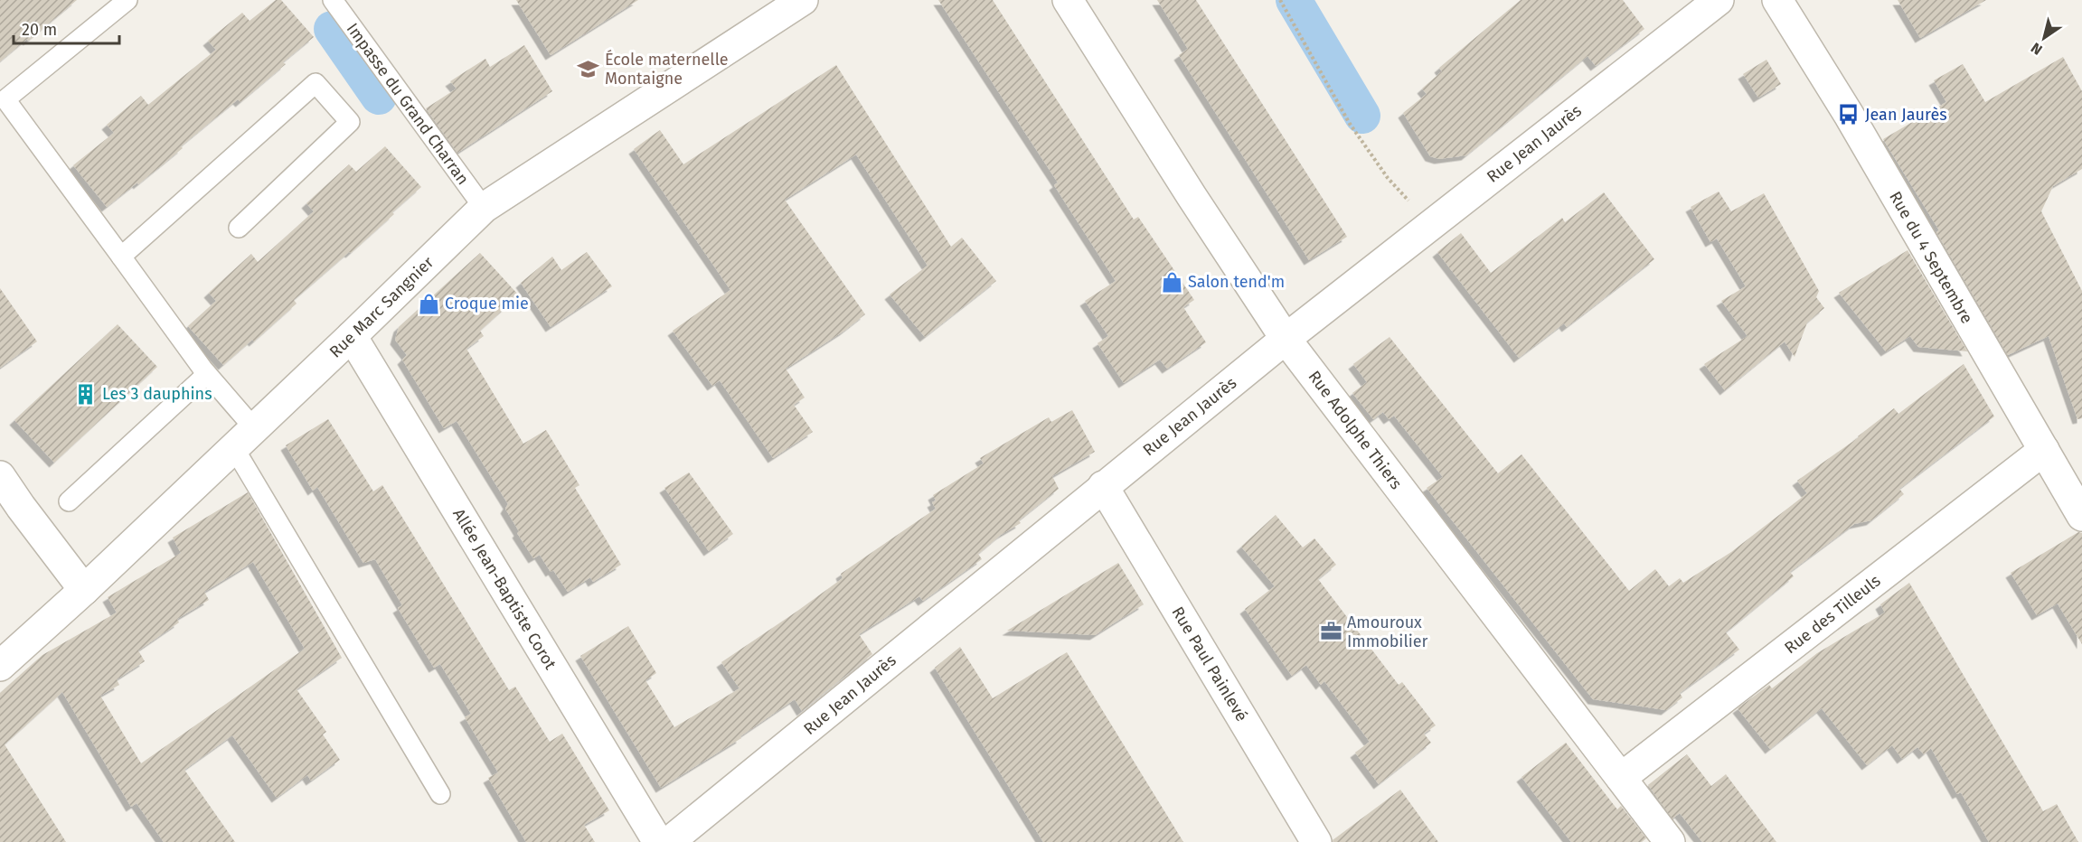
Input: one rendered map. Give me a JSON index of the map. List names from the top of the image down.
{
  "streets": {
    "street": [
      "Rue Jean Jaurès",
      "Rue du 4 Septembre",
      "Rue Marc Sangnier",
      "Rue Adolphe Thiers",
      "Allée Jean-Baptiste Corot",
      "Rue des Tilleuls",
      "Rue Paul Painlevé"
    ],
    "lane": ["Impasse du Grand Charran"]
  },
  "crossings": [
    ["Impasse du Grand Charran", "Rue Marc Sangnier"],
    ["Rue Jean Jaurès", "Rue Adolphe Thiers"],
    ["Rue Jean Jaurès", "Rue Paul Painlevé"],
    ["Rue du 4 Septembre", "Rue des Tilleuls"],
    ["Rue Marc Sangnier", "Allée Jean-Baptiste Corot"],
    ["Rue Adolphe Thiers", "Rue des Tilleuls"]
  ],
  "places": {
    "school or university": ["École maternelle Montaigne"],
    "bus stop": ["Jean Jaurès"],
    "shop": ["Salon tend'm", "Croque mie"],
    "building": ["Les 3 dauphins"],
    "office": ["Amouroux Immobilier"]
  },
  "scale_bar": "20 m",
  "north": "bottom left"
}
